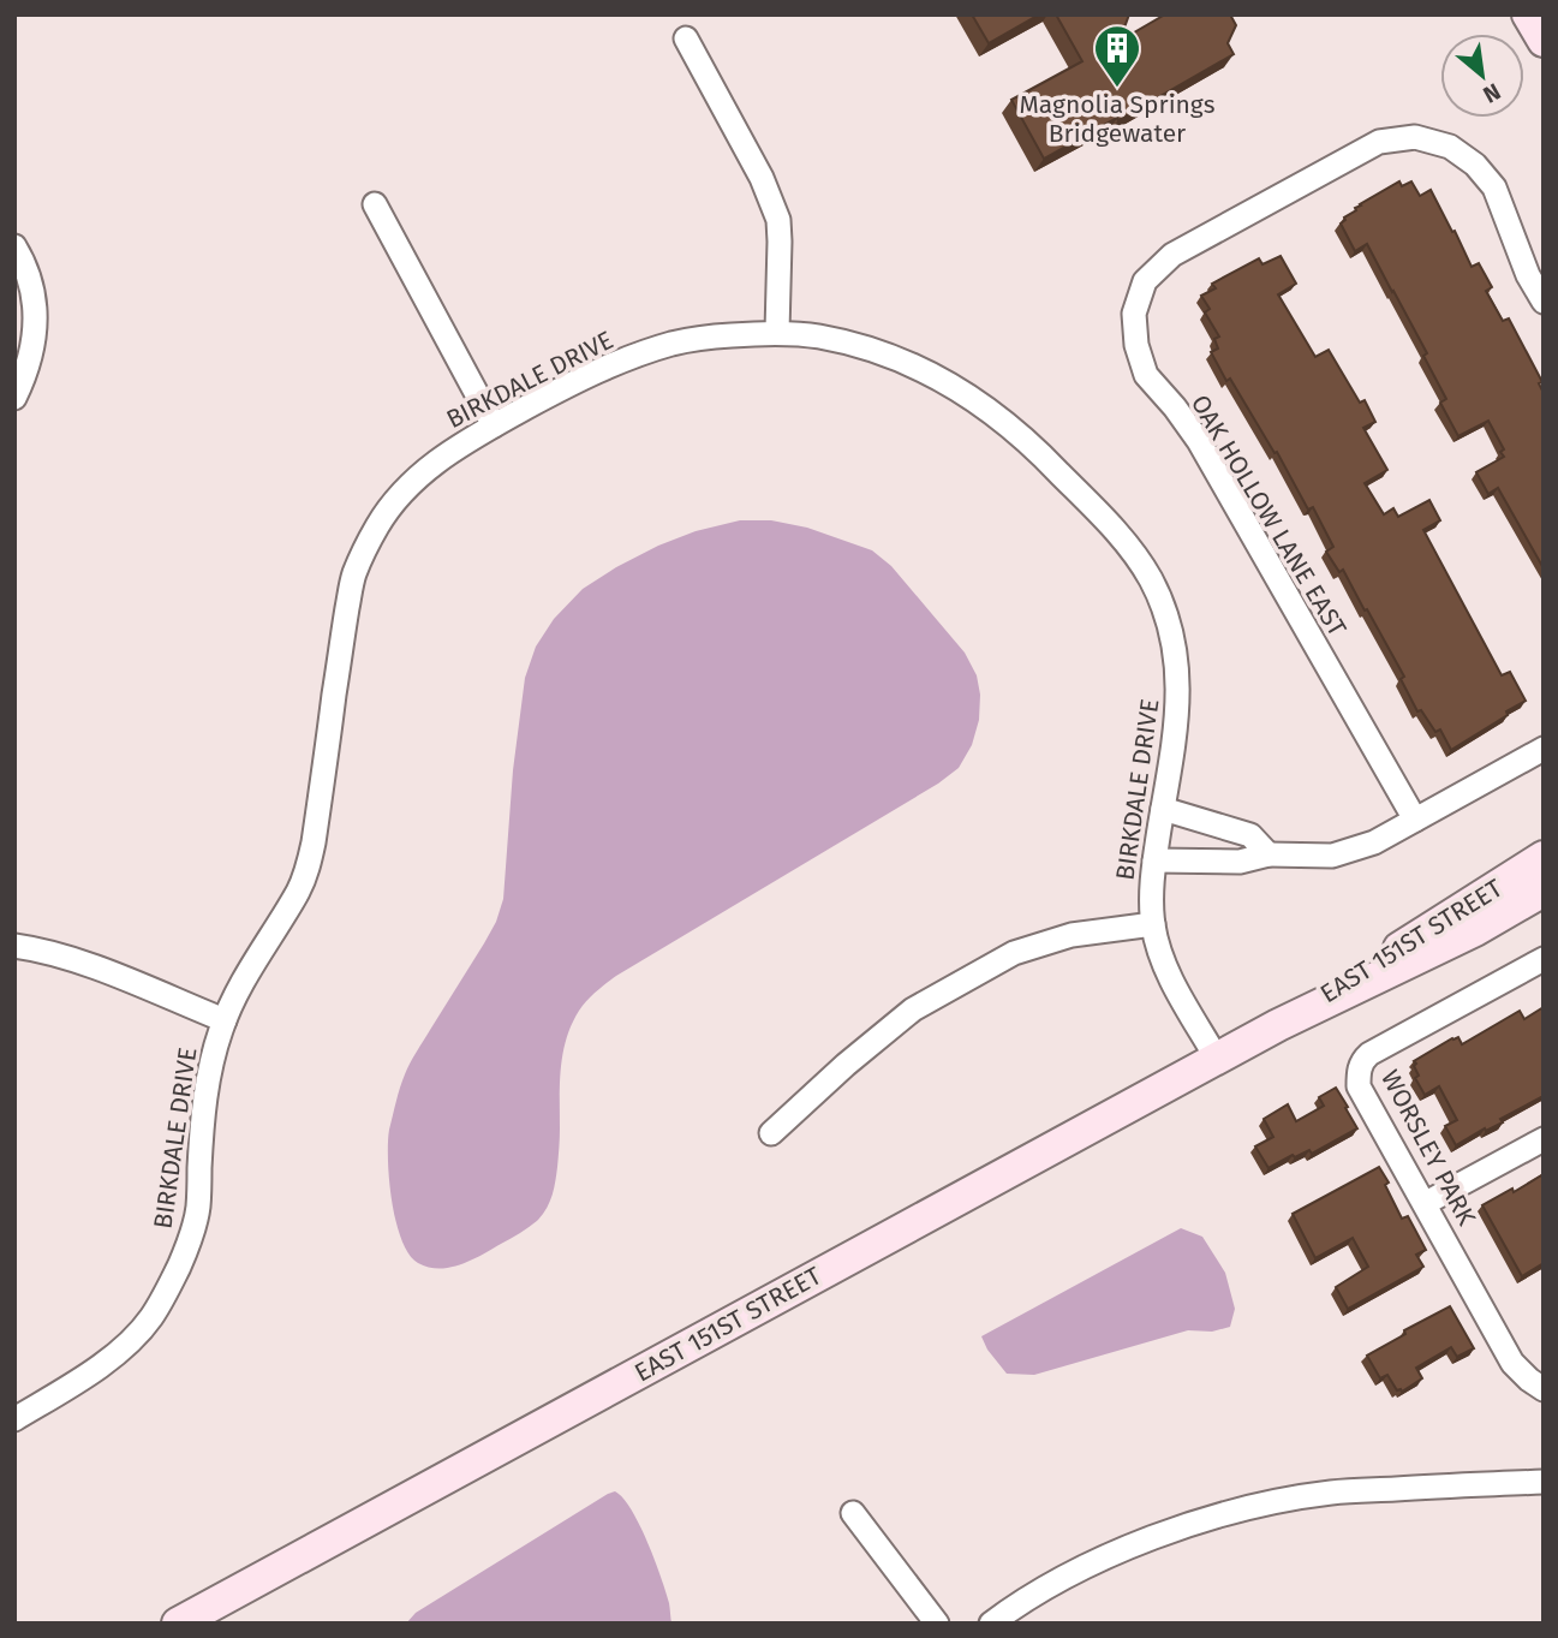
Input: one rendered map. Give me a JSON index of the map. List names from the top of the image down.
{
  "streets": {
    "street": [
      "BIRKDALE DRIVE",
      "OAK HOLLOW LANE EAST",
      "EAST 151ST STREET",
      "WORSLEY PARK"
    ]
  },
  "crossings": [
    ["BIRKDALE DRIVE", "EAST 151ST STREET"]
  ],
  "places": {
    "building": ["Magnolia Springs Bridgewater"]
  },
  "north": "bottom right"
}
